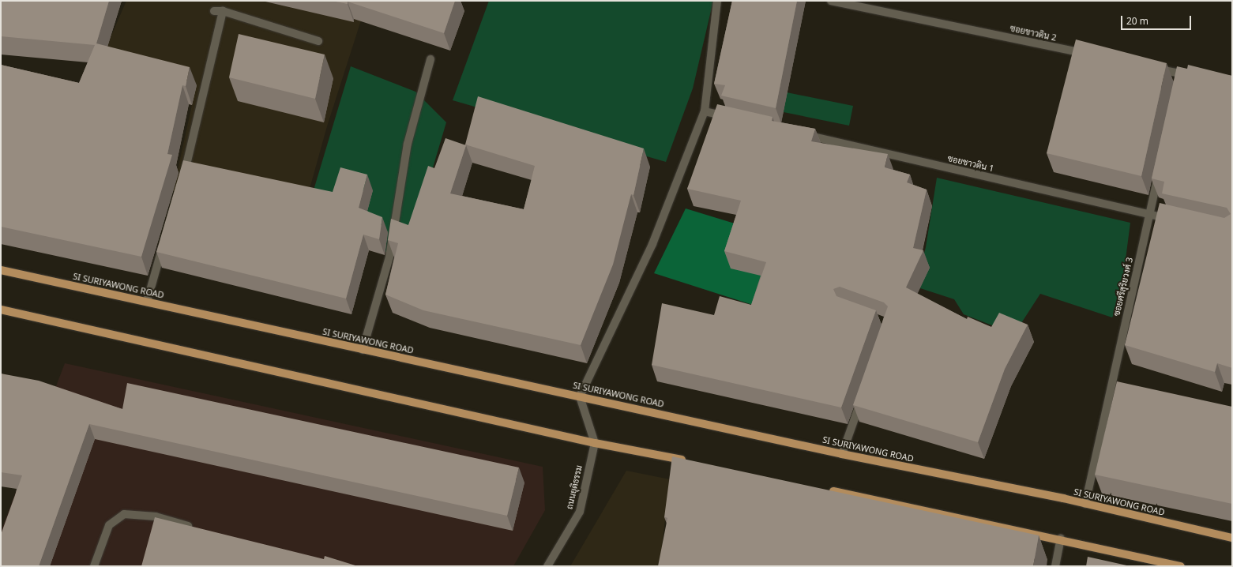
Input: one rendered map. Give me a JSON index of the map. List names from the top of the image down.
{
  "streets": {
    "main road": ["SI SURIYAWONG ROAD"],
    "street": [
      "ซอยขาวดิน 2",
      "ซอยชาวดิน 1",
      "ซอยศรีสุริยวงศ์ 3",
      "ถนนยุติธรรม"
    ]
  },
  "crossings": [
    ["ซอยชาวดิน 1", "ซอยศรีสุริยวงศ์ 3"],
    ["SI SURIYAWONG ROAD", "ซอยศรีสุริยวงศ์ 3"]
  ],
  "scale_bar": "20 m"
}
